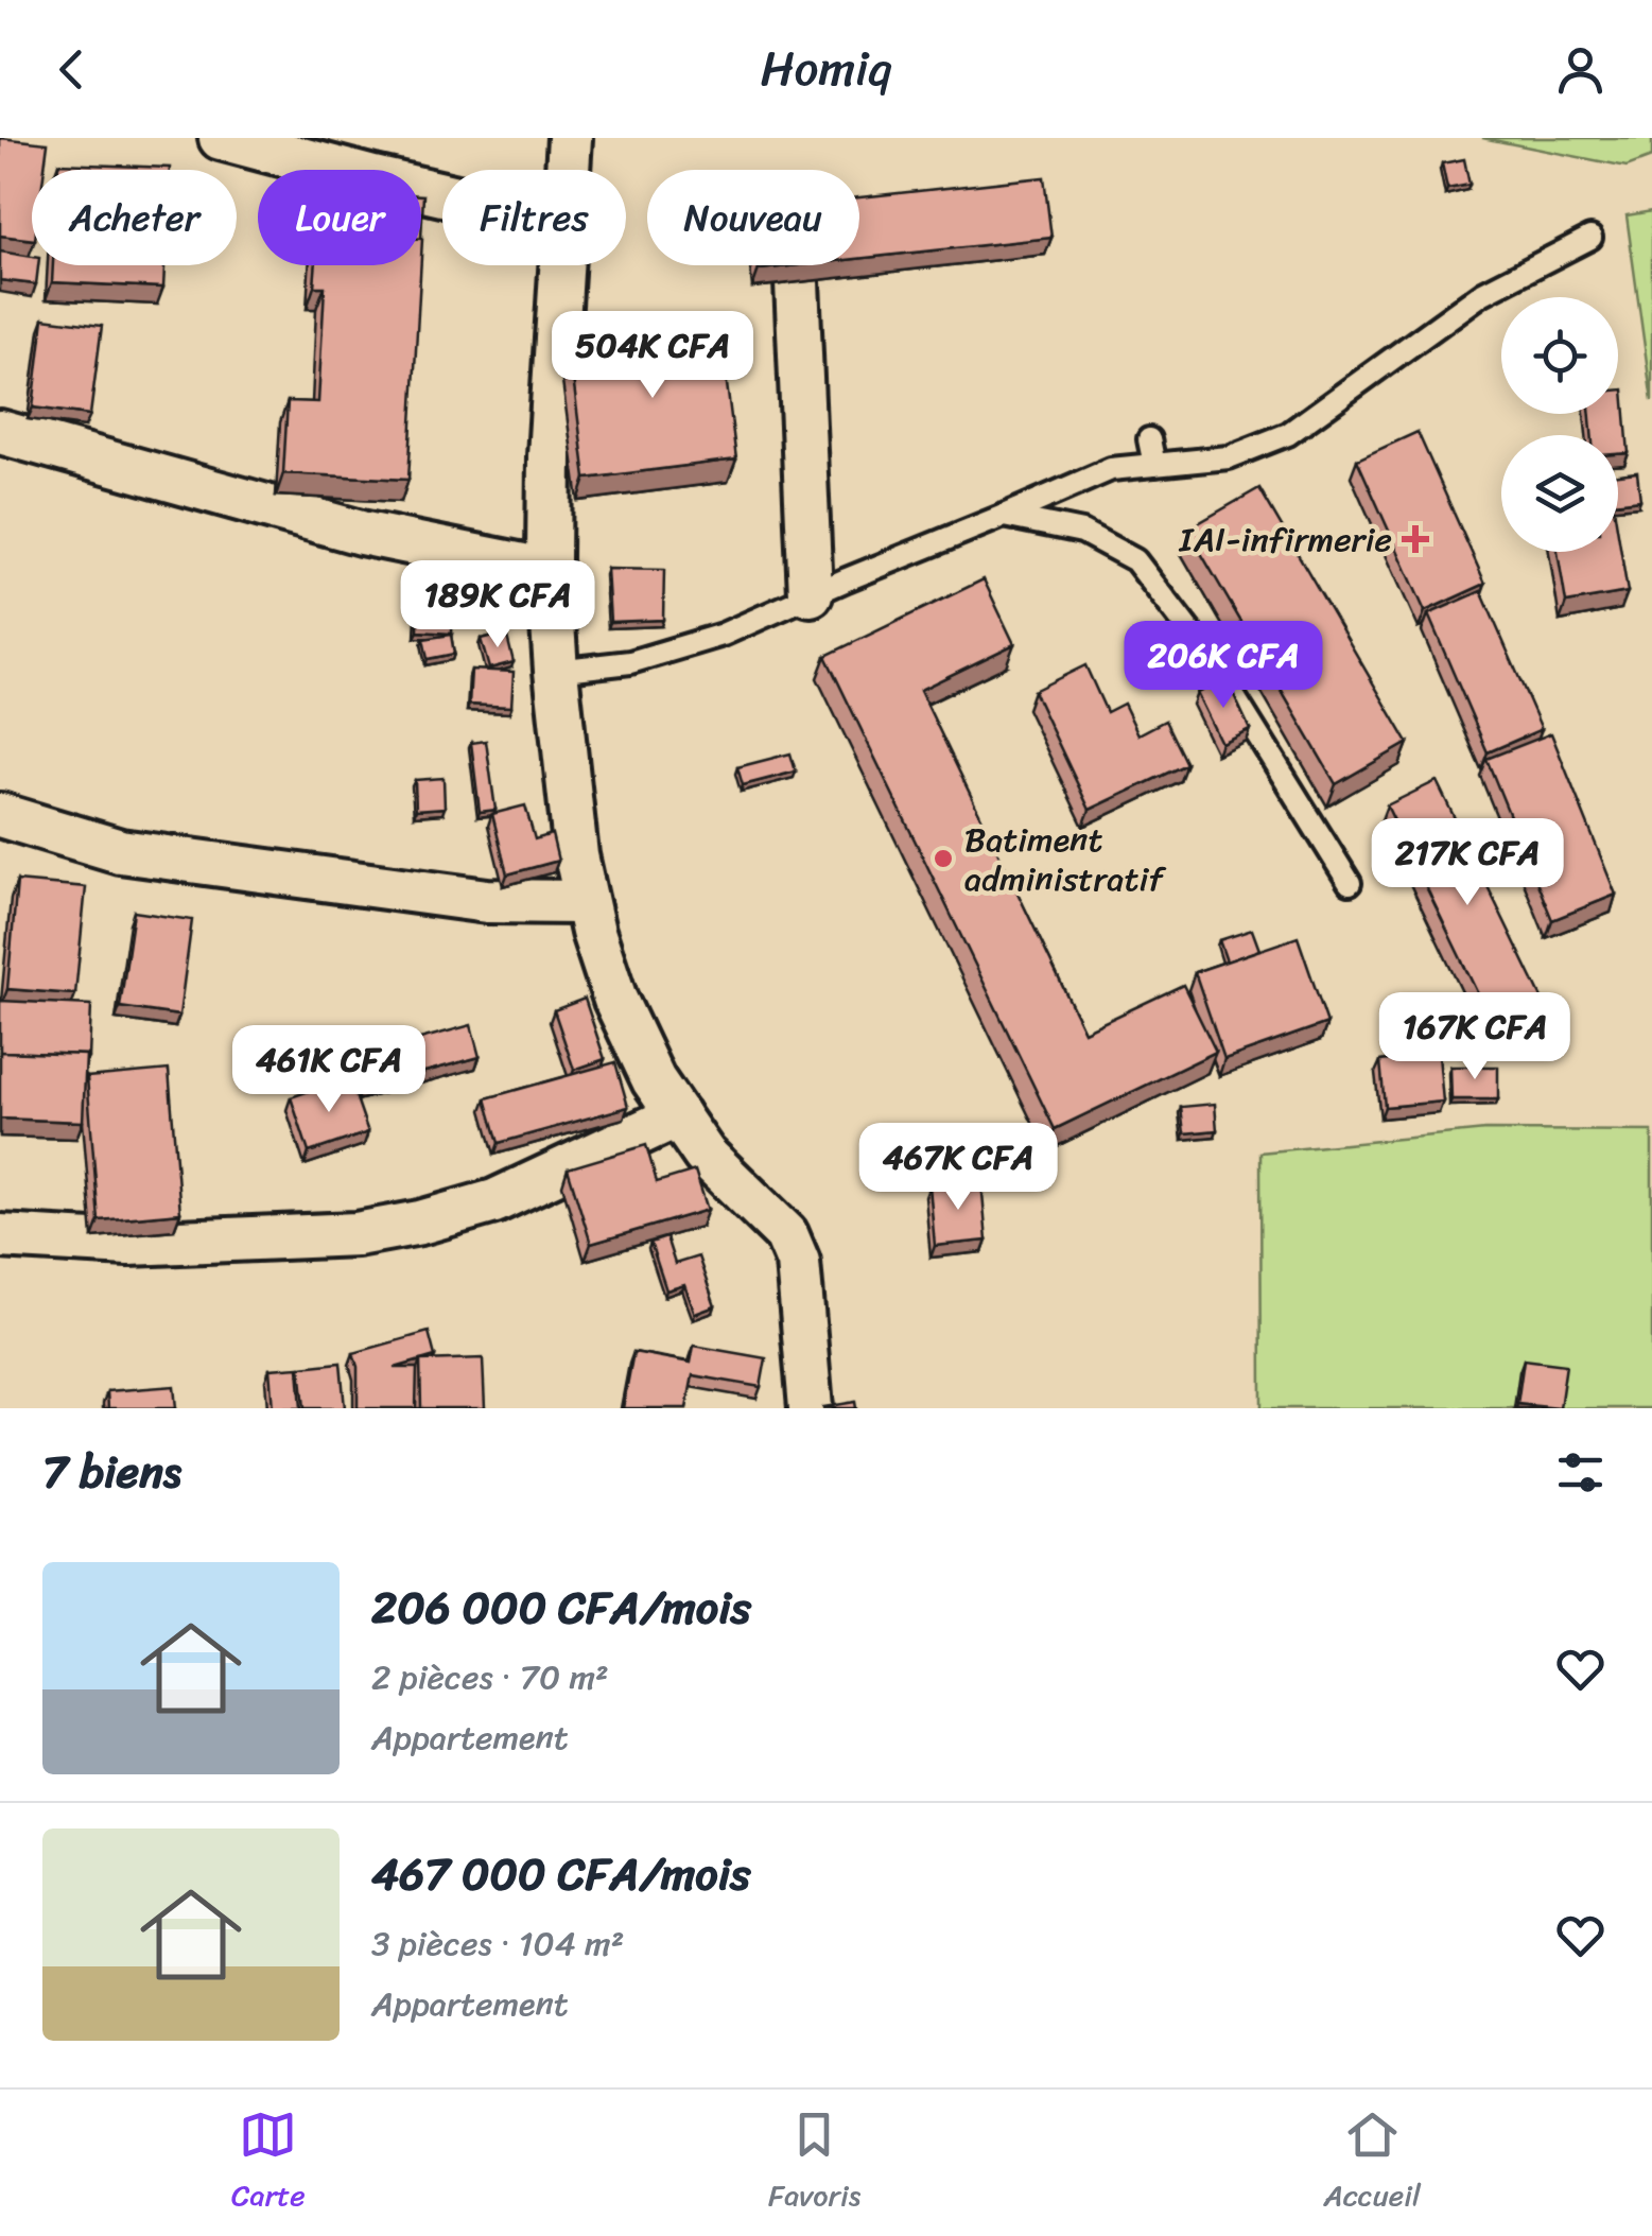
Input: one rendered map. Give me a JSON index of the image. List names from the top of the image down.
{
  "places": {
    "health": ["IAI-infirmerie"],
    "other": ["Batiment administratif"]
  },
  "page": {
    "header": "Homiq",
    "chip": [
      "Acheter",
      "Louer",
      "Filtres",
      "Nouveau"
    ],
    "price": [
      "504K CFA",
      "189K CFA",
      "206K CFA",
      "217K CFA",
      "167K CFA",
      "461K CFA",
      "467K CFA"
    ],
    "heading": "7 biens",
    "list": [
      {
        "name": "206 000 CFA/mois",
        "note": "2 pièces · 70 m² · Appartement"
      },
      {
        "name": "467 000 CFA/mois",
        "note": "3 pièces · 104 m² · Appartement"
      }
    ],
    "tabs": ["Carte", "Favoris", "Accueil"]
  }
}
